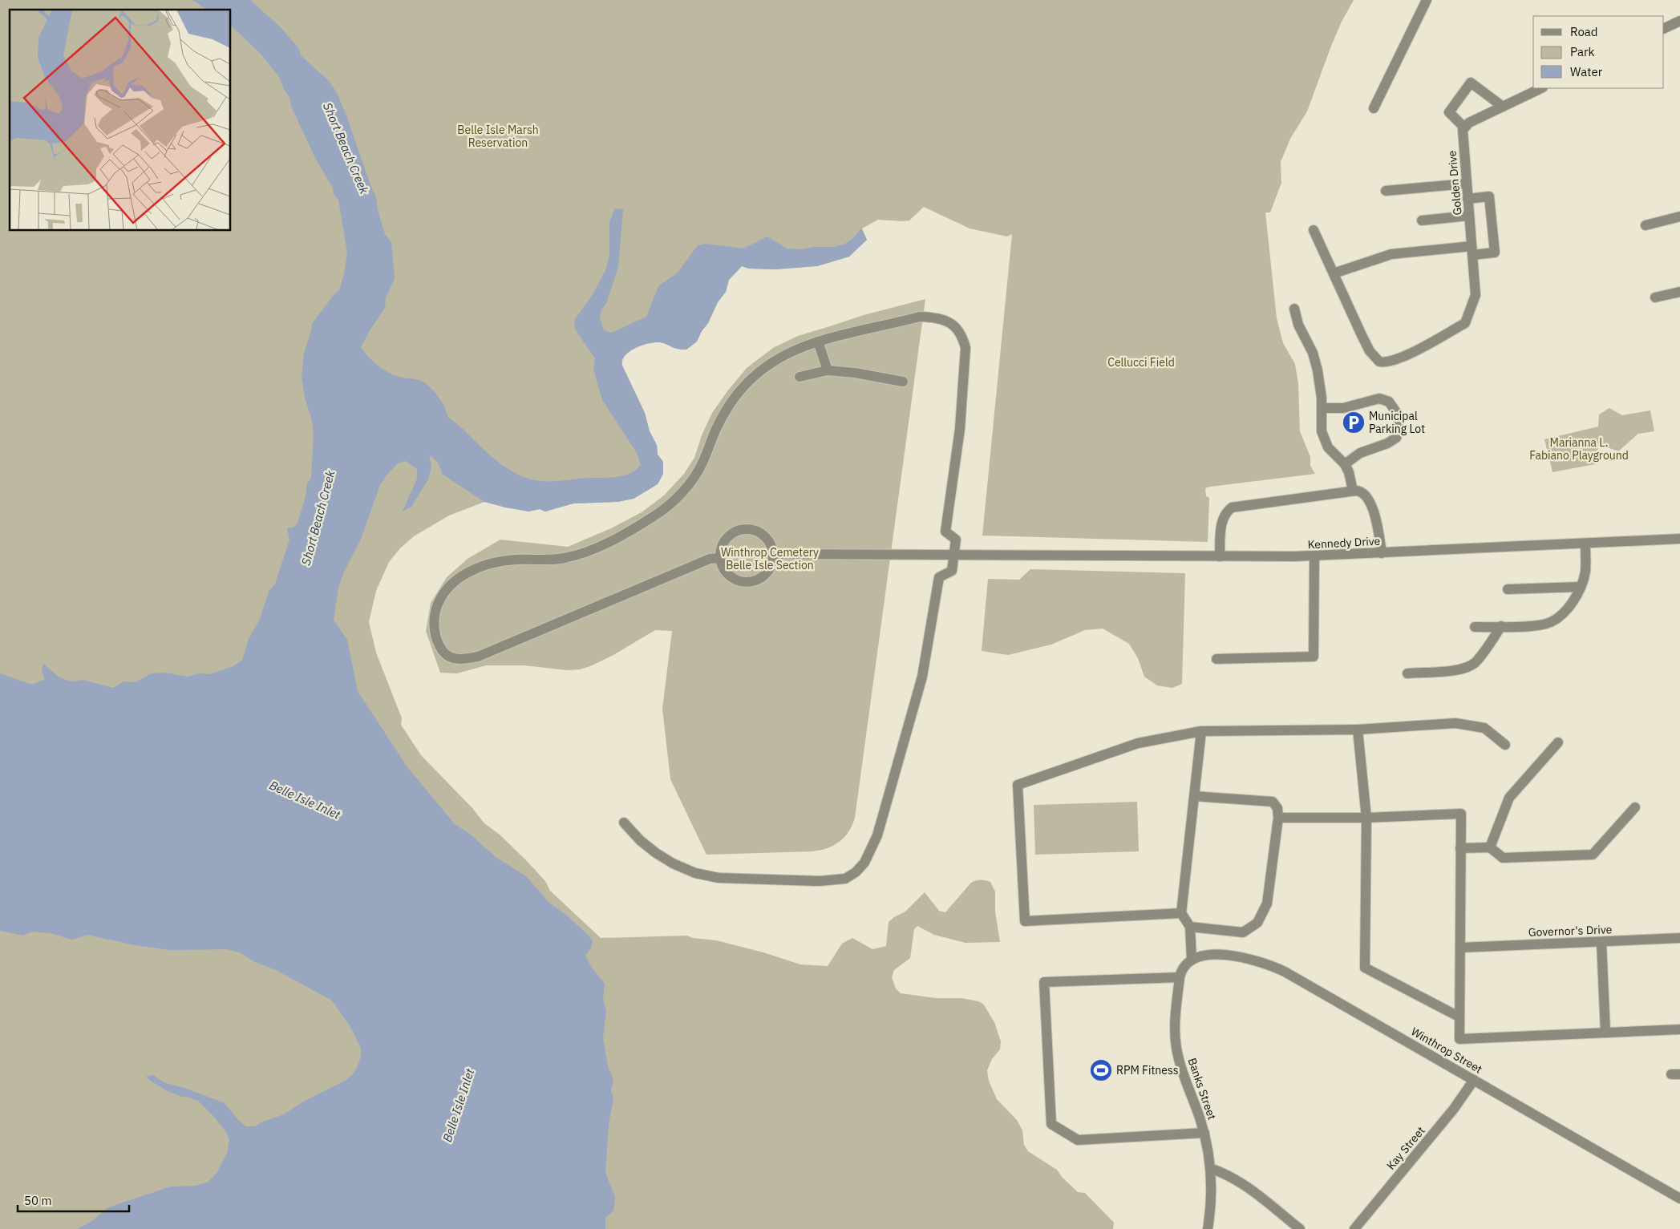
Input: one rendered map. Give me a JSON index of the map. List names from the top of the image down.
{
  "streets": {
    "street": [
      "Golden Drive",
      "Kennedy Drive",
      "Governor's Drive",
      "Winthrop Street",
      "Banks Street",
      "Kay Street"
    ]
  },
  "crossings": [
    ["Winthrop Street", "Banks Street"],
    ["Winthrop Street", "Kay Street"]
  ],
  "water": ["Short Beach Creek", "Belle Isle Inlet"],
  "parks": [
    "Belle Isle Marsh Reservation",
    "Cellucci Field",
    "Marianna L. Fabiano Playground",
    "Winthrop Cemetery Belle Isle Section"
  ],
  "places": {
    "parking": ["Municipal Parking Lot"],
    "sports": ["RPM Fitness"]
  },
  "legend": ["Road", "Park", "Water"],
  "scale_bar": "50 m"
}
